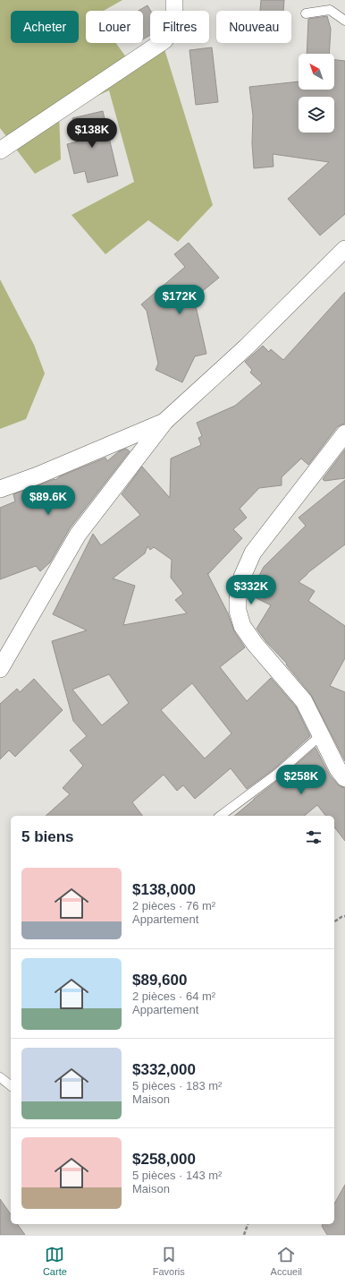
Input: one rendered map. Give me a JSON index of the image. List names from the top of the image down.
{
  "north": "top left",
  "page": {
    "chip": [
      "Acheter",
      "Louer",
      "Filtres",
      "Nouveau"
    ],
    "price": [
      "$138K",
      "$172K",
      "$89.6K",
      "$332K",
      "$258K"
    ],
    "heading": "5 biens",
    "list": [
      {
        "name": "$138,000",
        "note": "2 pièces · 76 m² · Appartement"
      },
      {
        "name": "$89,600",
        "note": "2 pièces · 64 m² · Appartement"
      },
      {
        "name": "$332,000",
        "note": "5 pièces · 183 m² · Maison"
      },
      {
        "name": "$258,000",
        "note": "5 pièces · 143 m² · Maison"
      }
    ],
    "tabs": ["Carte", "Favoris", "Accueil"]
  }
}
